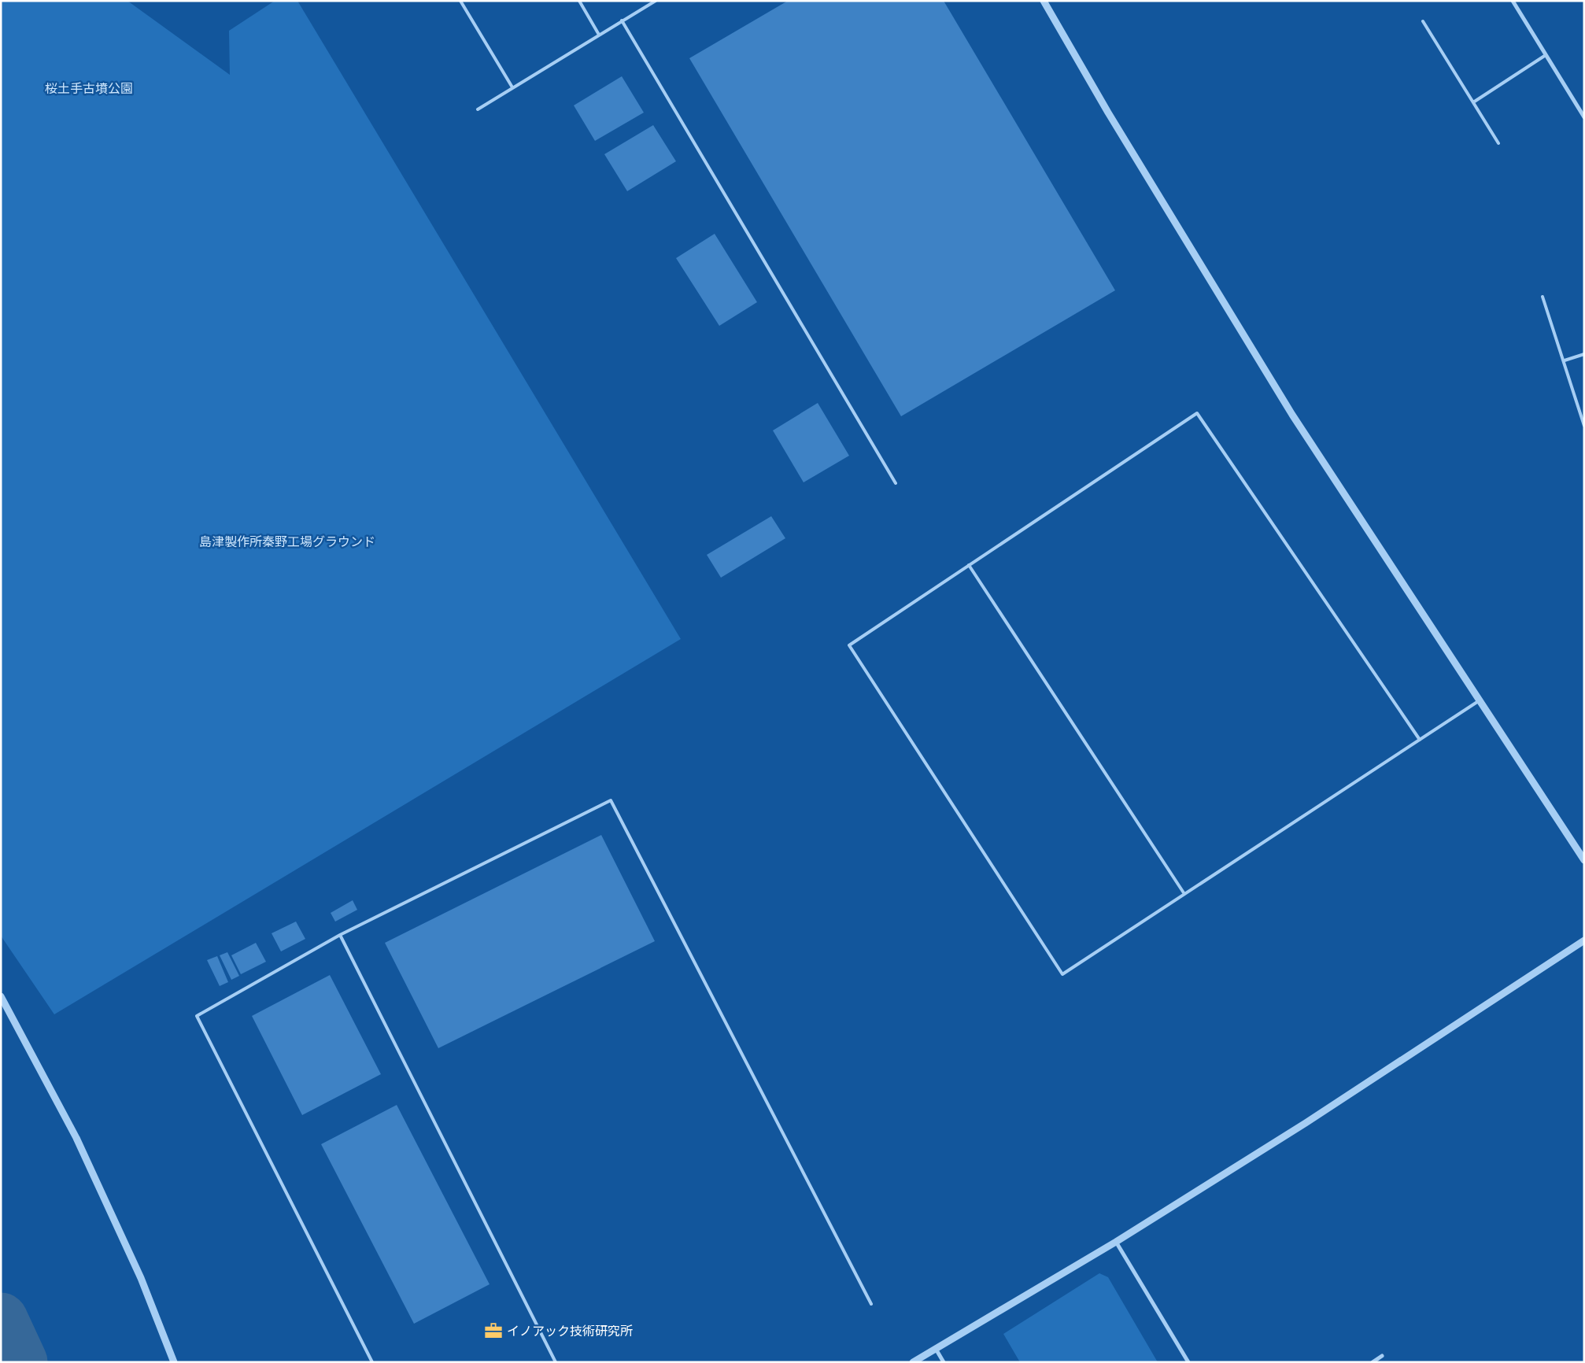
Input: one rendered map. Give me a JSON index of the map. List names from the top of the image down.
{
  "parks": ["桜土手古墳公園", "島津製作所秦野工場グラウンド"],
  "places": {
    "office": ["イノアック技術研究所"]
  }
}
